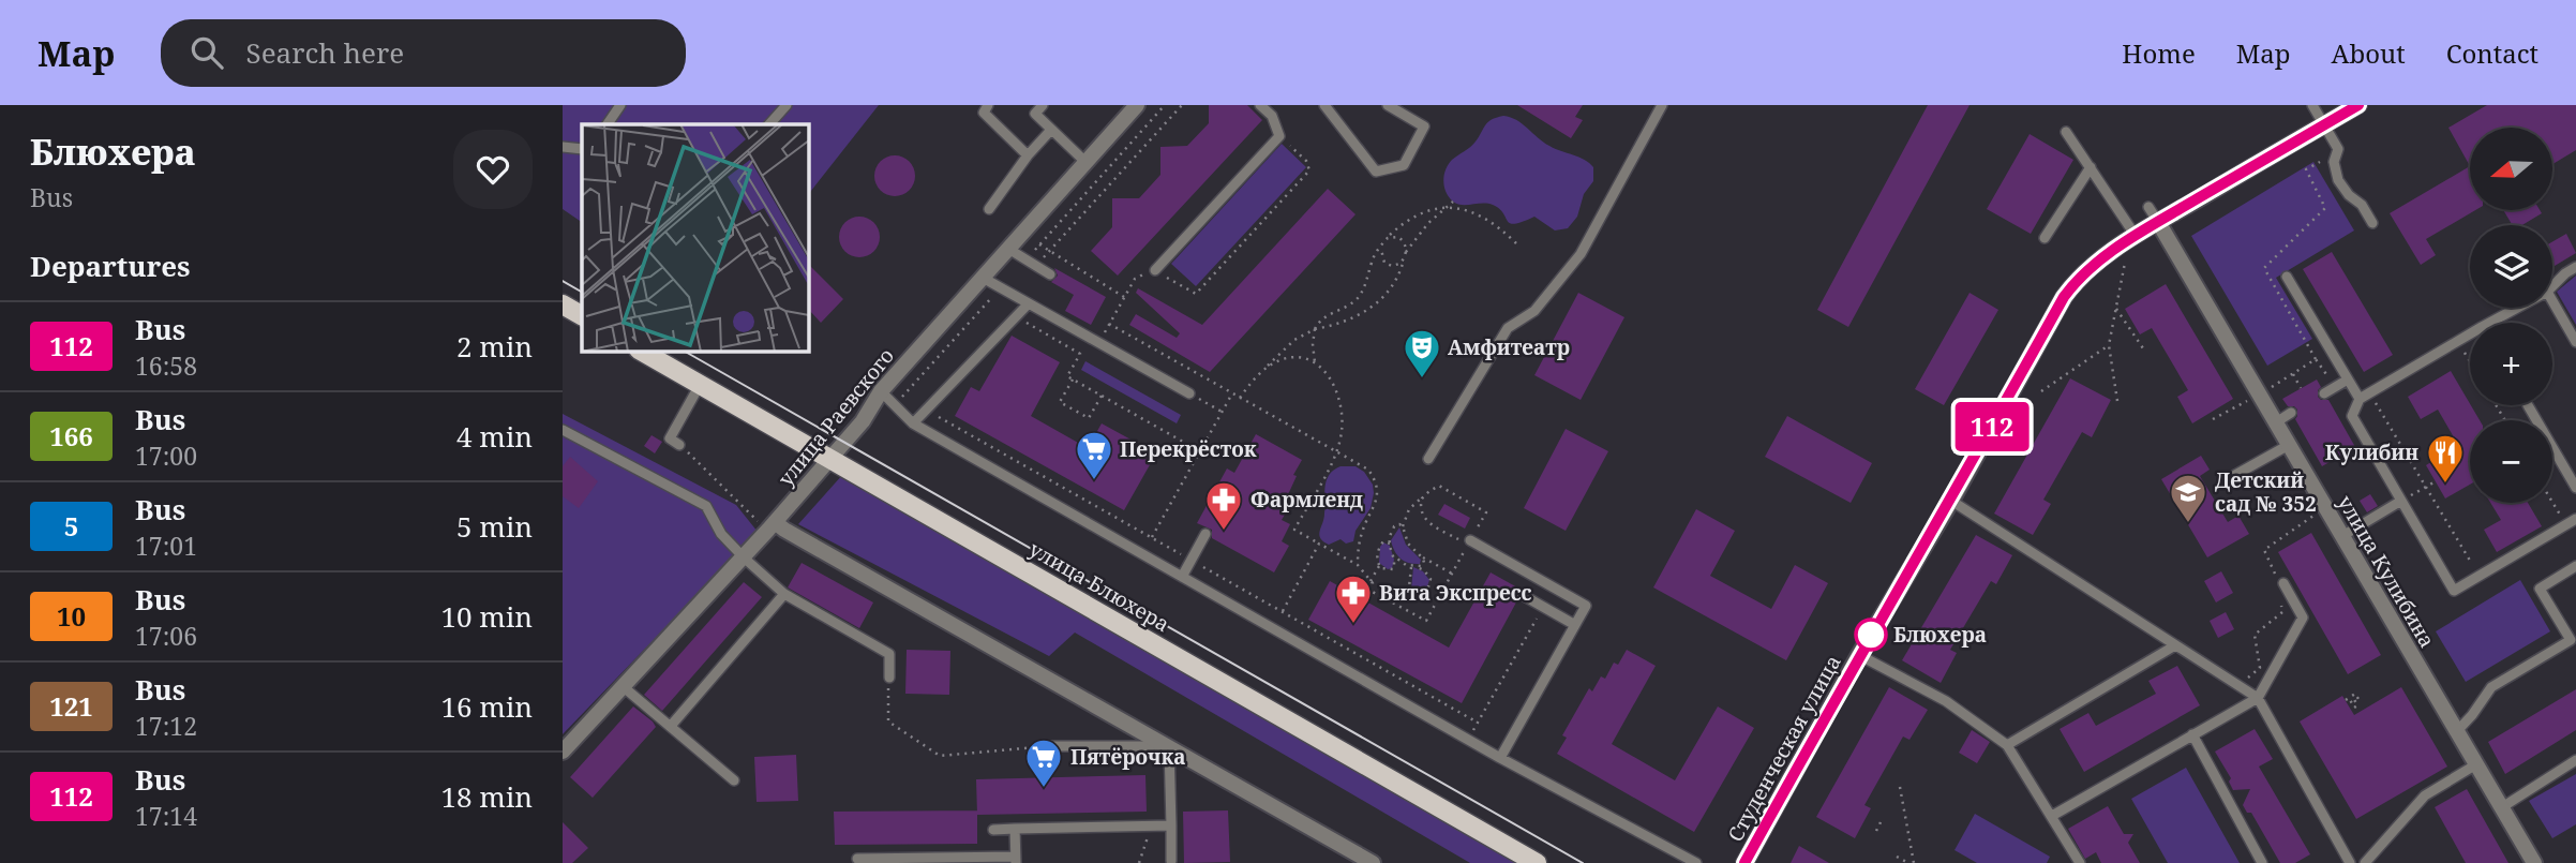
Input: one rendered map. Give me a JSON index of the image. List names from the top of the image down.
{
  "streets": {
    "main road": ["улица Блюхера"],
    "street": ["улица Раевского", "улица Кулибина", "Студенческая улица"]
  },
  "crossings": [
    ["улица Раевского", "улица Блюхера"],
    ["улица Кулибина", "Студенческая улица"]
  ],
  "places": {
    "theatre": ["Амфитеатр"],
    "supermarket": ["Перекрёсток", "Пятёрочка"],
    "restaurant": ["Кулибин"],
    "school or university": ["Детский сад № 352"],
    "pharmacy": ["Фармленд", "Вита Экспресс"],
    "other": ["Блюхера"]
  },
  "lines": ["bus line 112"],
  "north": "left",
  "page": {
    "header": "Map",
    "search": "Search here",
    "nav": [
      "Home",
      "Map",
      "About",
      "Contact"
    ],
    "heading": [
      ["Блюхера", "Bus"],
      "Departures"
    ],
    "on_map": "112",
    "map_buttons": ["+", "−"],
    "list": [
      {
        "mark": "112",
        "name": "Bus",
        "note": "16:58",
        "value": "2 min"
      },
      {
        "mark": "166",
        "name": "Bus",
        "note": "17:00",
        "value": "4 min"
      },
      {
        "mark": "5",
        "name": "Bus",
        "note": "17:01",
        "value": "5 min"
      },
      {
        "mark": "10",
        "name": "Bus",
        "note": "17:06",
        "value": "10 min"
      },
      {
        "mark": "121",
        "name": "Bus",
        "note": "17:12",
        "value": "16 min"
      },
      {
        "mark": "112",
        "name": "Bus",
        "note": "17:14",
        "value": "18 min"
      }
    ]
  }
}
